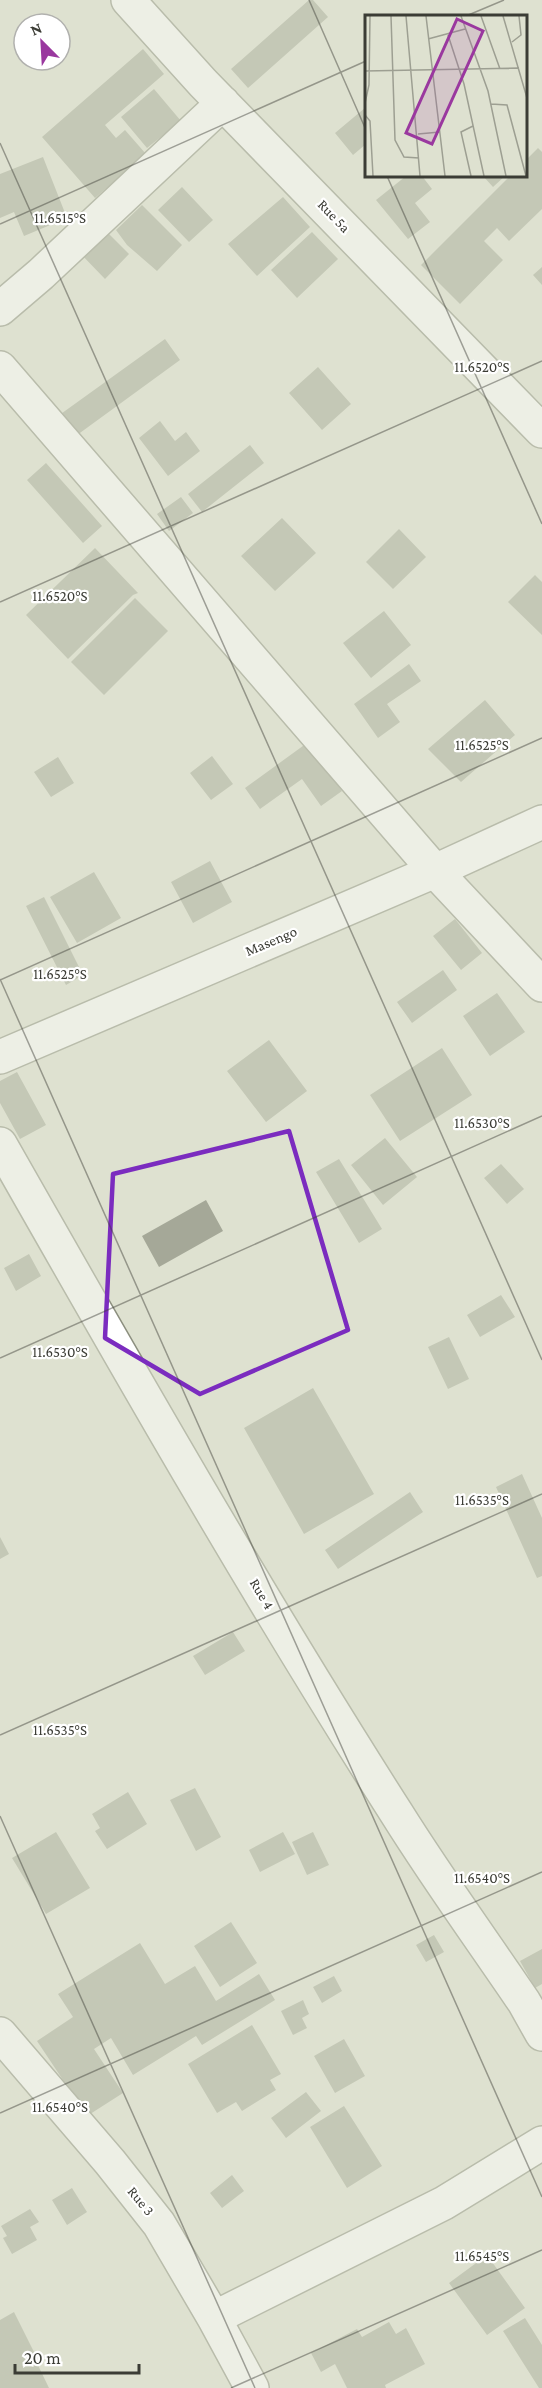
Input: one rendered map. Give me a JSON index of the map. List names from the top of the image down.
{
  "streets": {
    "street": [
      "Rue 5a",
      "Masengo",
      "Rue 4",
      "Rue 3"
    ]
  },
  "scale_bar": "20 m",
  "north": "top left",
  "coordinates": [
    "11.6515°S",
    "11.6520°S",
    "11.6525°S",
    "11.6530°S",
    "11.6535°S",
    "11.6540°S",
    "11.6545°S"
  ]
}
